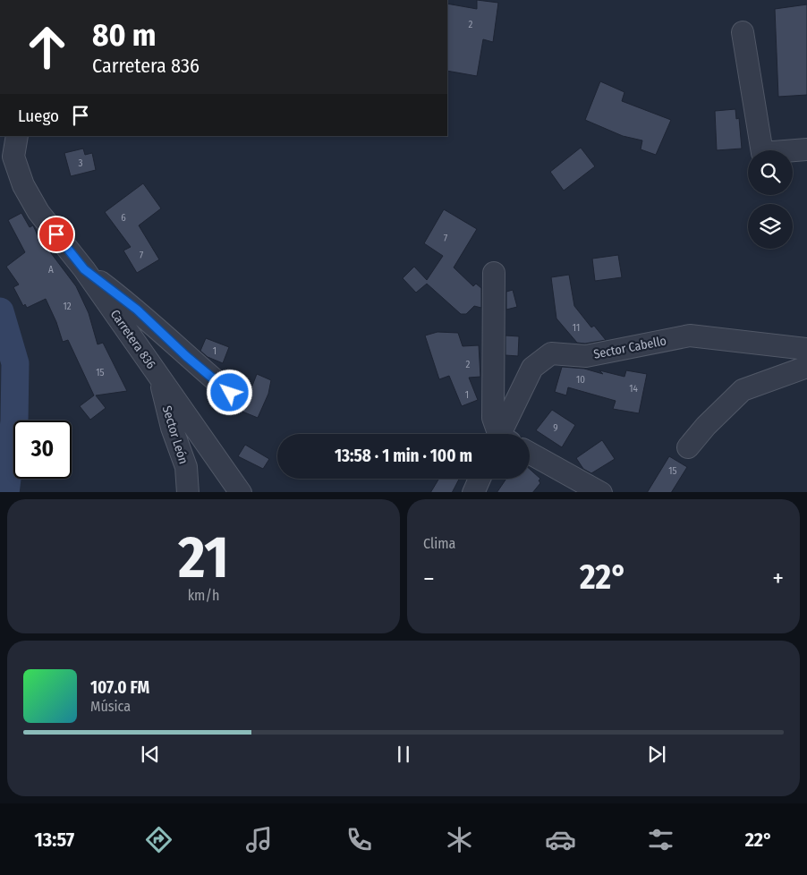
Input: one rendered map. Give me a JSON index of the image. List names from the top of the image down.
{
  "streets": {
    "street": ["Carretera 836", "Sector Cabello", "Sector León"]
  },
  "crossings": [
    ["Carretera 836", "Sector León"]
  ],
  "house_numbers": [
    "2",
    "3",
    "6",
    "7",
    "7",
    "A",
    "12",
    "11",
    "1",
    "2",
    "15",
    "10",
    "14",
    "1",
    "9",
    "15"
  ],
  "page": {
    "turn": ["80 m", "Carretera 836"],
    "then": "Luego",
    "limit": "30",
    "trip": "13:58 · 1 min · 100 m",
    "tile": [
      ["21", "km/h"],
      "Clima"
    ],
    "heat": ["−", "22°", "+"],
    "song": ["107.0 FM", "Música"],
    "tabs": ["13:57", "22°"]
  }
}
